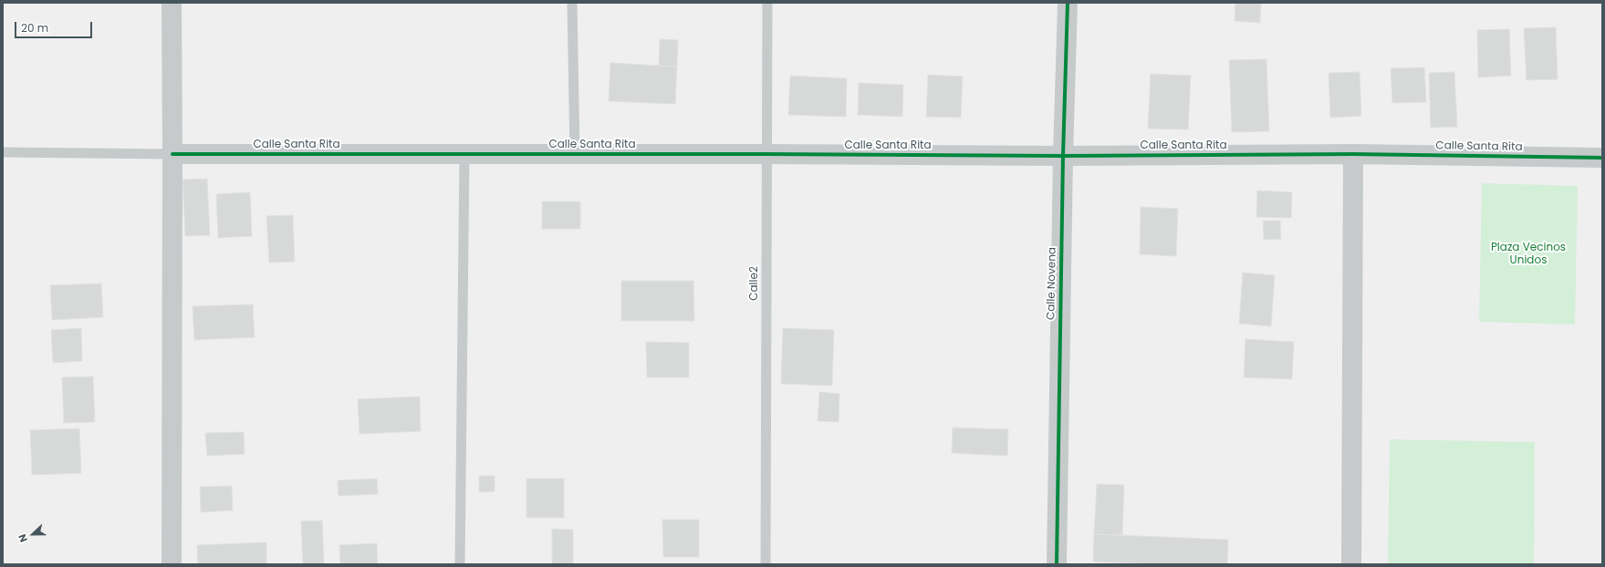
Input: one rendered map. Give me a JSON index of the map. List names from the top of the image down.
{
  "streets": {
    "street": ["Calle Santa Rita", "Calle Novena"],
    "lane": ["Calle2"]
  },
  "crossings": [
    ["Calle Santa Rita", "Calle2"],
    ["Calle Santa Rita", "Calle Novena"]
  ],
  "parks": ["Plaza Vecinos Unidos"],
  "scale_bar": "20 m",
  "north": "left"
}
